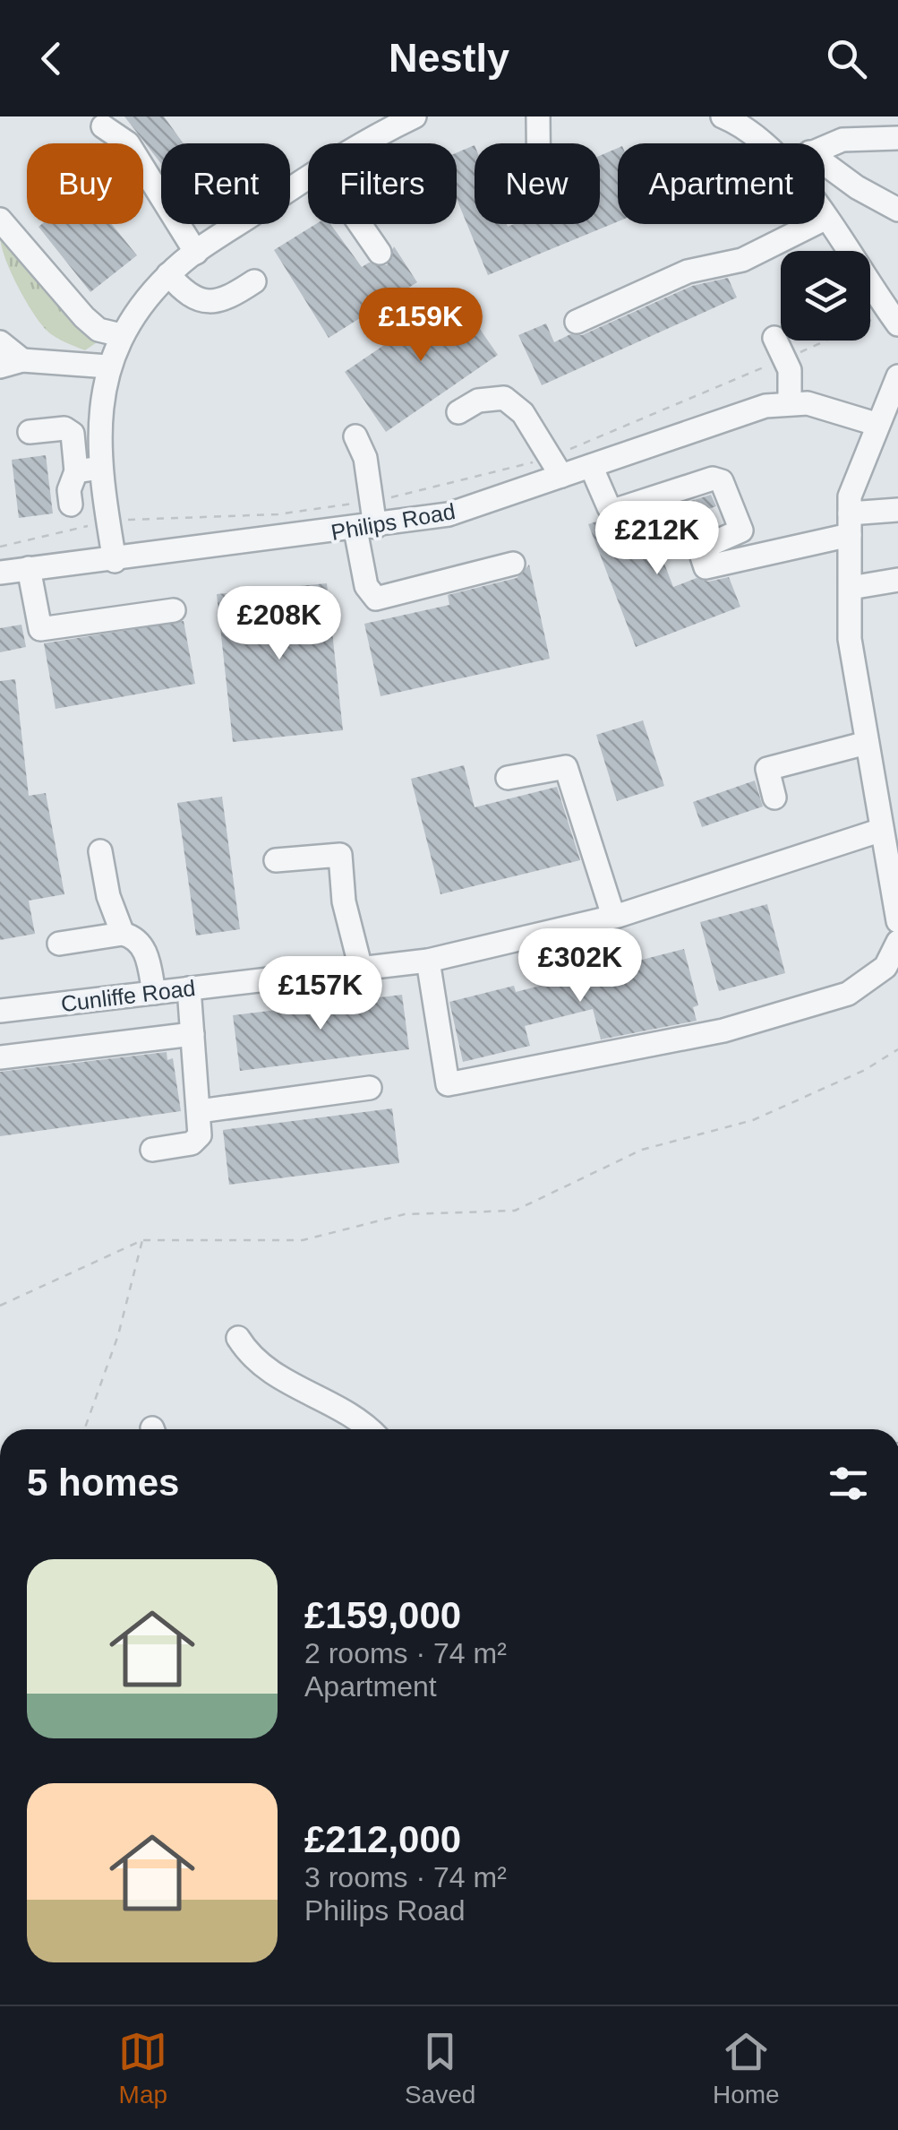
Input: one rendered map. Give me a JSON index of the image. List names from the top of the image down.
{
  "streets": {
    "street": ["Philips Road", "Cunliffe Road"]
  },
  "page": {
    "header": "Nestly",
    "chip": [
      "Buy",
      "Rent",
      "Filters",
      "New",
      "Apartment"
    ],
    "price": [
      "£159K",
      "£212K",
      "£208K",
      "£302K",
      "£157K"
    ],
    "heading": "5 homes",
    "list": [
      {
        "name": "£159,000",
        "note": "2 rooms · 74 m² · Apartment"
      },
      {
        "name": "£212,000",
        "note": "3 rooms · 74 m² · Philips Road"
      }
    ],
    "tabs": ["Map", "Saved", "Home"]
  }
}
